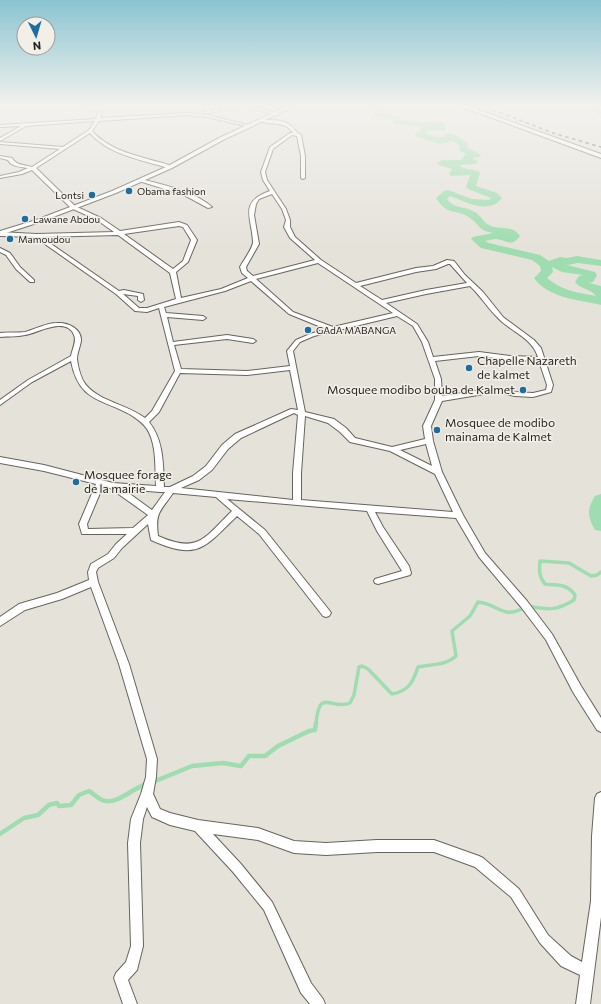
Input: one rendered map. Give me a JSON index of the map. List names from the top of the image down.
{
  "places": [
    "Obama fashion",
    "Lontsi",
    "Lawane Abdou",
    "Mamoudou",
    "GAdA MABANGA",
    "Chapelle Nazareth de kalmet",
    "Mosquee modibo bouba de Kalmet",
    "Mosquee de modibo mainama de Kalmet",
    "Mosquee forage de la mairie"
  ],
  "north": "bottom"
}
